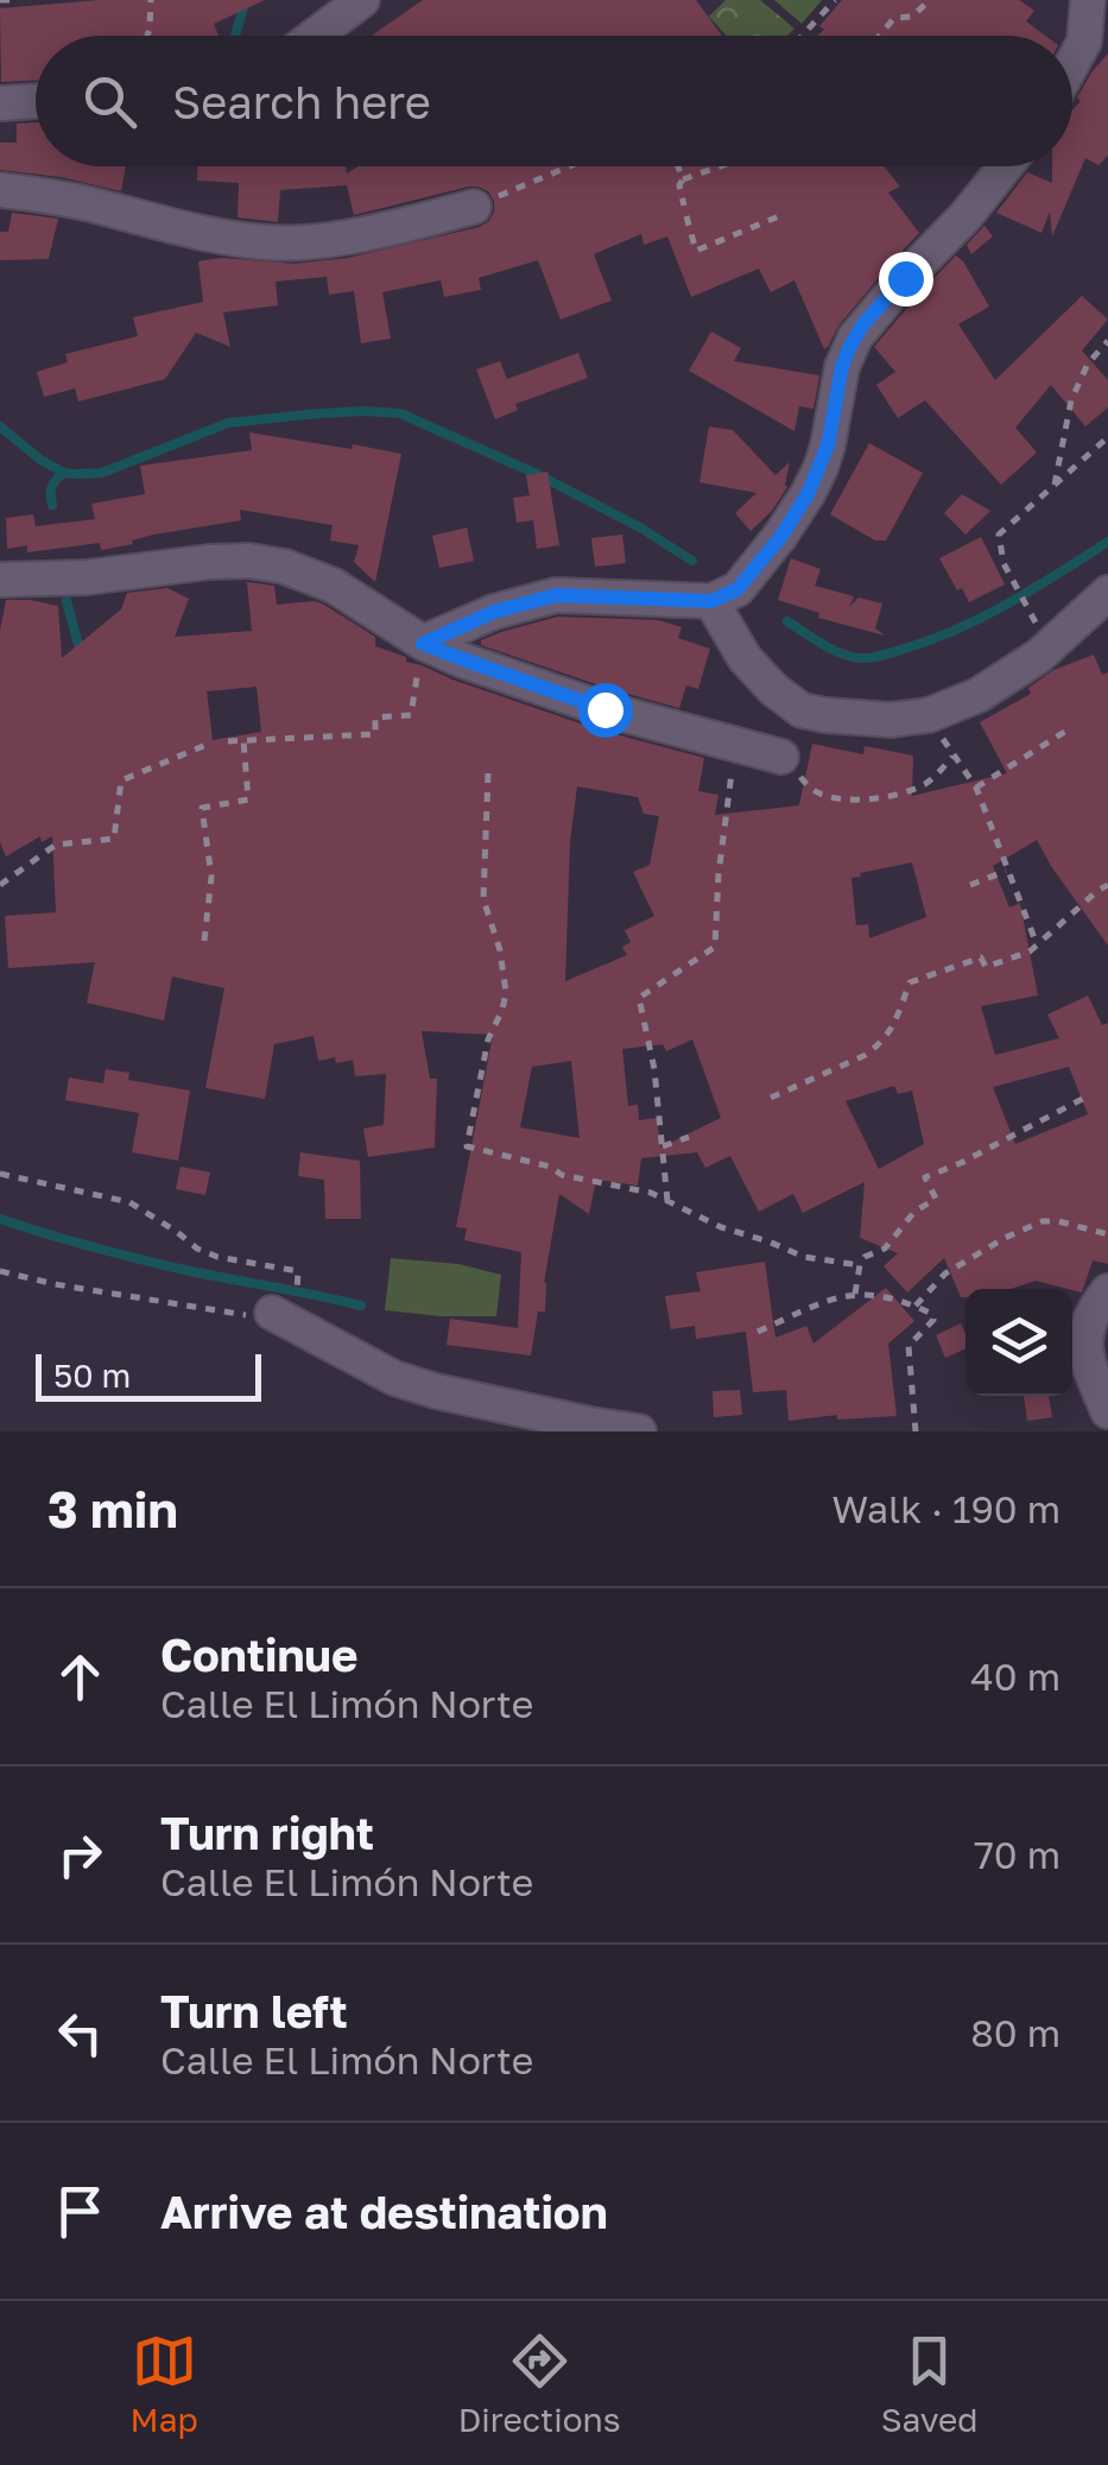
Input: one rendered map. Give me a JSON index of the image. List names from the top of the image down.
{
  "scale_bar": "50 m",
  "page": {
    "search": "Search here",
    "scale": "50 m",
    "heading": ["3 min", "Walk · 190 m"],
    "list": [
      ["Continue", "Calle El Limón Norte", "40 m"],
      ["Turn right", "Calle El Limón Norte", "70 m"],
      ["Turn left", "Calle El Limón Norte", "80 m"],
      "Arrive at destination"
    ],
    "nav": ["Map", "Directions", "Saved"]
  }
}
